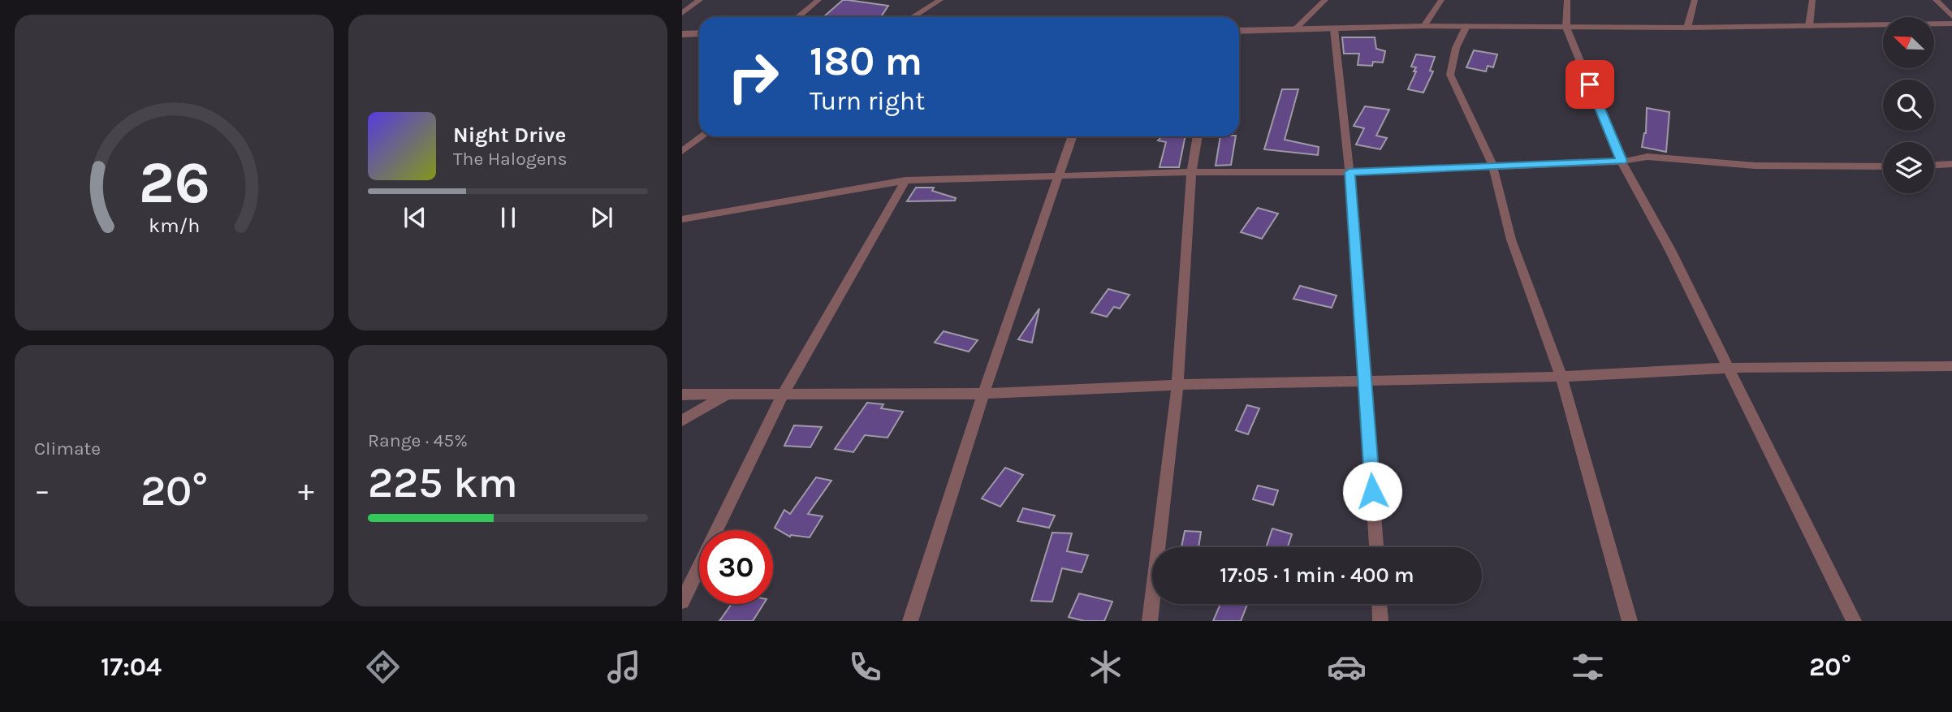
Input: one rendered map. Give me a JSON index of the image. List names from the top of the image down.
{
  "north": "top left",
  "page": {
    "turn": ["180 m", "Turn right"],
    "song": ["Night Drive", "The Halogens"],
    "tile": [
      "Climate",
      ["Range · 45%", "225 km"]
    ],
    "heat": ["−", "20°", "+"],
    "limit": "30",
    "trip": "17:05 · 1 min · 400 m",
    "tabs": ["17:04", "20°"],
    "gauge": ["26", "km/h"]
  }
}
